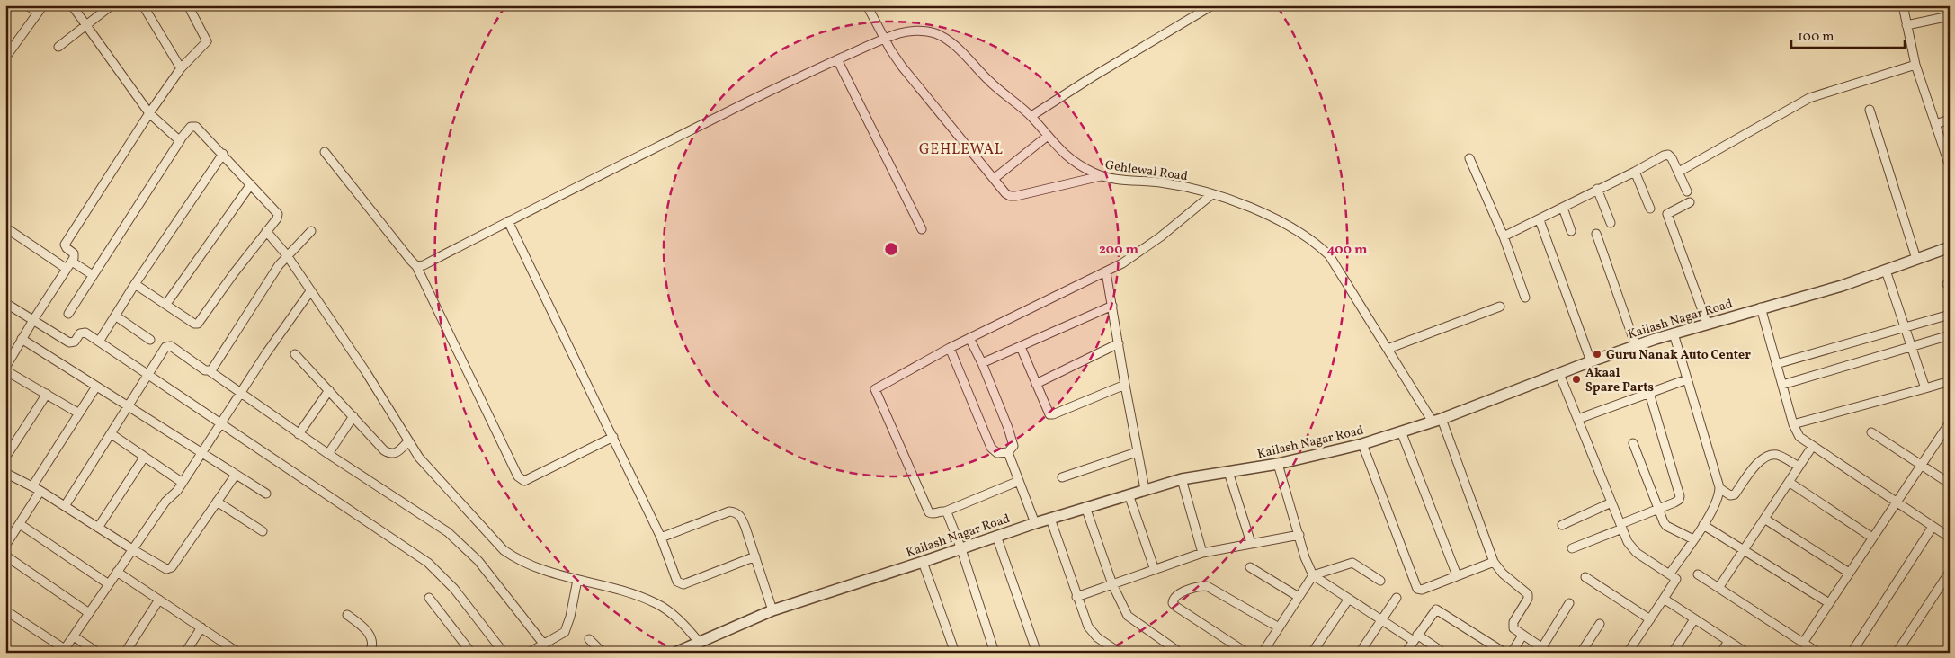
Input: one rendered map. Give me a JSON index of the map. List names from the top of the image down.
{
  "streets": {
    "street": ["Gehlewal Road", "Kailash Nagar Road"]
  },
  "crossings": [
    ["Gehlewal Road", "Kailash Nagar Road"]
  ],
  "districts": ["GEHLEWAL"],
  "places": ["Guru Nanak Auto Center", "Akaal Spare Parts"],
  "scale_bar": "100 m",
  "rings": ["200 m", "400 m"]
}
